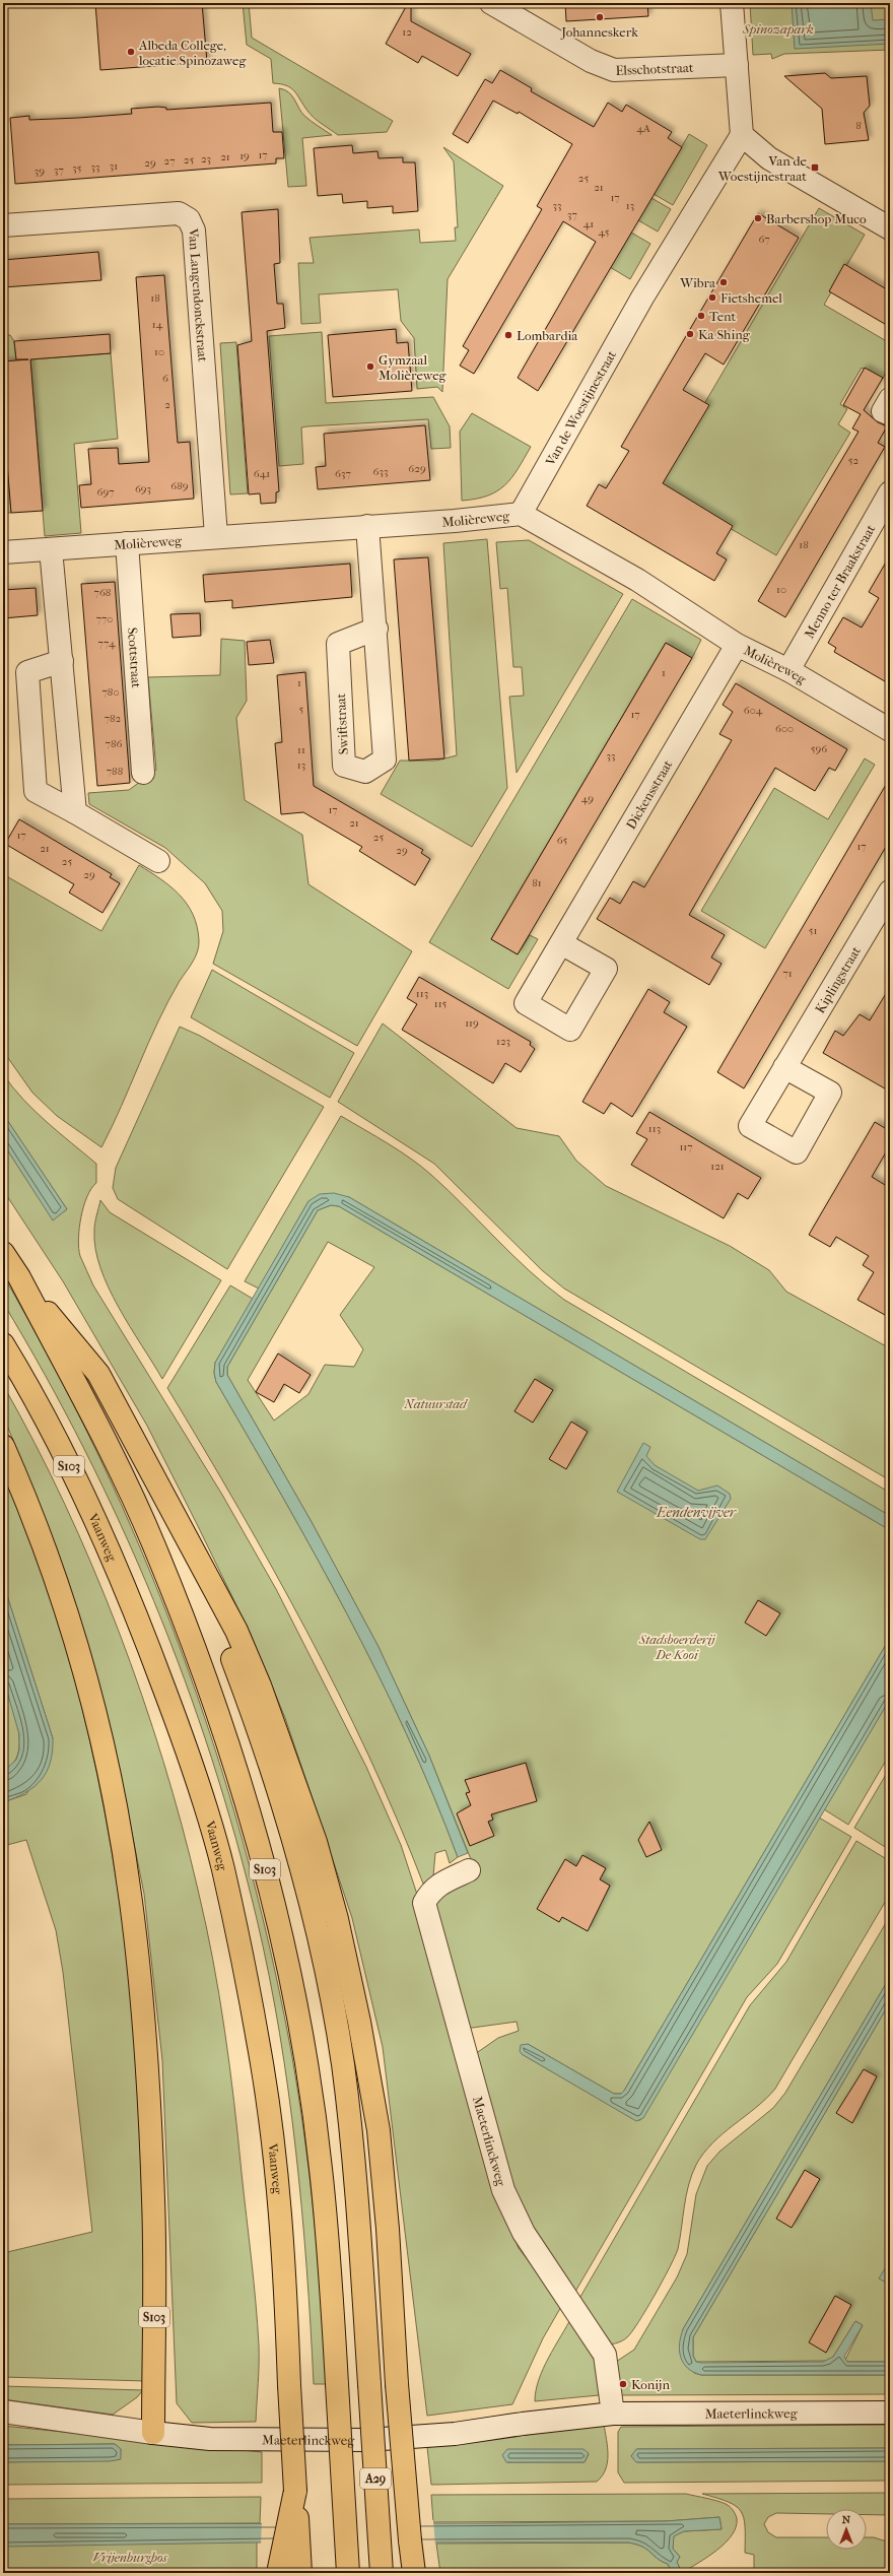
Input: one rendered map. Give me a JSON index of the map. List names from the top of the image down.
{
  "streets": {
    "highway": ["S103", "Vaanweg", "A29"],
    "street": [
      "Elsschotstraat",
      "Van Langendonckstraat",
      "Van de Woestijnestraat",
      "Molièreweg",
      "Menno ter Braakstraat",
      "Scottstraat",
      "Swiftstraat",
      "Dickensstraat",
      "Kiplingstraat",
      "Maeterlinckweg"
    ]
  },
  "crossings": [
    ["Van Langendonckstraat", "Molièreweg"],
    ["Van de Woestijnestraat", "Molièreweg"],
    ["Molièreweg", "Menno ter Braakstraat"],
    ["Molièreweg", "Scottstraat"],
    ["Molièreweg", "Swiftstraat"],
    ["Molièreweg", "Dickensstraat"],
    ["S103", "Maeterlinckweg"],
    ["S103", "A29"]
  ],
  "water": ["Eendenvijver"],
  "parks": [
    "Spinozapark",
    "Natuurstad",
    "Stadsboerderij De Kooi",
    "Vrijenburgbos"
  ],
  "places": {
    "other": [
      "Johanneskerk",
      "Albeda College, locatie Spinozaweg",
      "Barbershop Muco",
      "Wibra",
      "Fietshemel",
      "Tent",
      "Ka Shing",
      "Lombardia",
      "Gymzaal Molièreweg",
      "Konijn"
    ],
    "transit": ["Van de Woestijnestraat"]
  },
  "house_numbers": [
    "12",
    "8",
    "4A",
    "17",
    "19",
    "21",
    "23",
    "25",
    "27",
    "29",
    "31",
    "33",
    "35",
    "37",
    "39",
    "25",
    "21",
    "17",
    "33",
    "13",
    "37",
    "41",
    "45",
    "67",
    "18",
    "14",
    "10",
    "6",
    "2",
    "52",
    "629",
    "633",
    "641",
    "637",
    "689",
    "693",
    "697",
    "18",
    "10",
    "768",
    "770",
    "774",
    "1",
    "1",
    "780",
    "5",
    "604",
    "17",
    "782",
    "600",
    "786",
    "596",
    "11",
    "33",
    "13",
    "788",
    "49",
    "17",
    "21",
    "17",
    "25",
    "65",
    "17",
    "21",
    "29",
    "25",
    "29",
    "81",
    "51",
    "71",
    "113",
    "115",
    "119",
    "123",
    "113",
    "117",
    "121"
  ],
  "north": "top"
}
